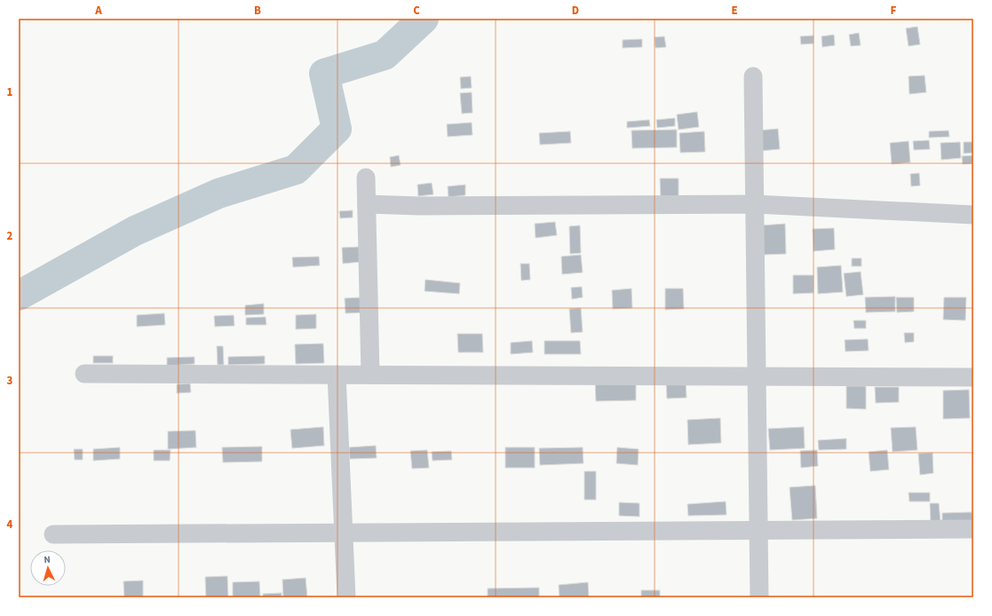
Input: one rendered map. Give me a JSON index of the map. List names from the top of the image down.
{
  "north": "top",
  "grid": {
    "columns": [
      "A",
      "B",
      "C",
      "D",
      "E",
      "F"
    ],
    "rows": [
      "1",
      "2",
      "3",
      "4"
    ]
  }
}
